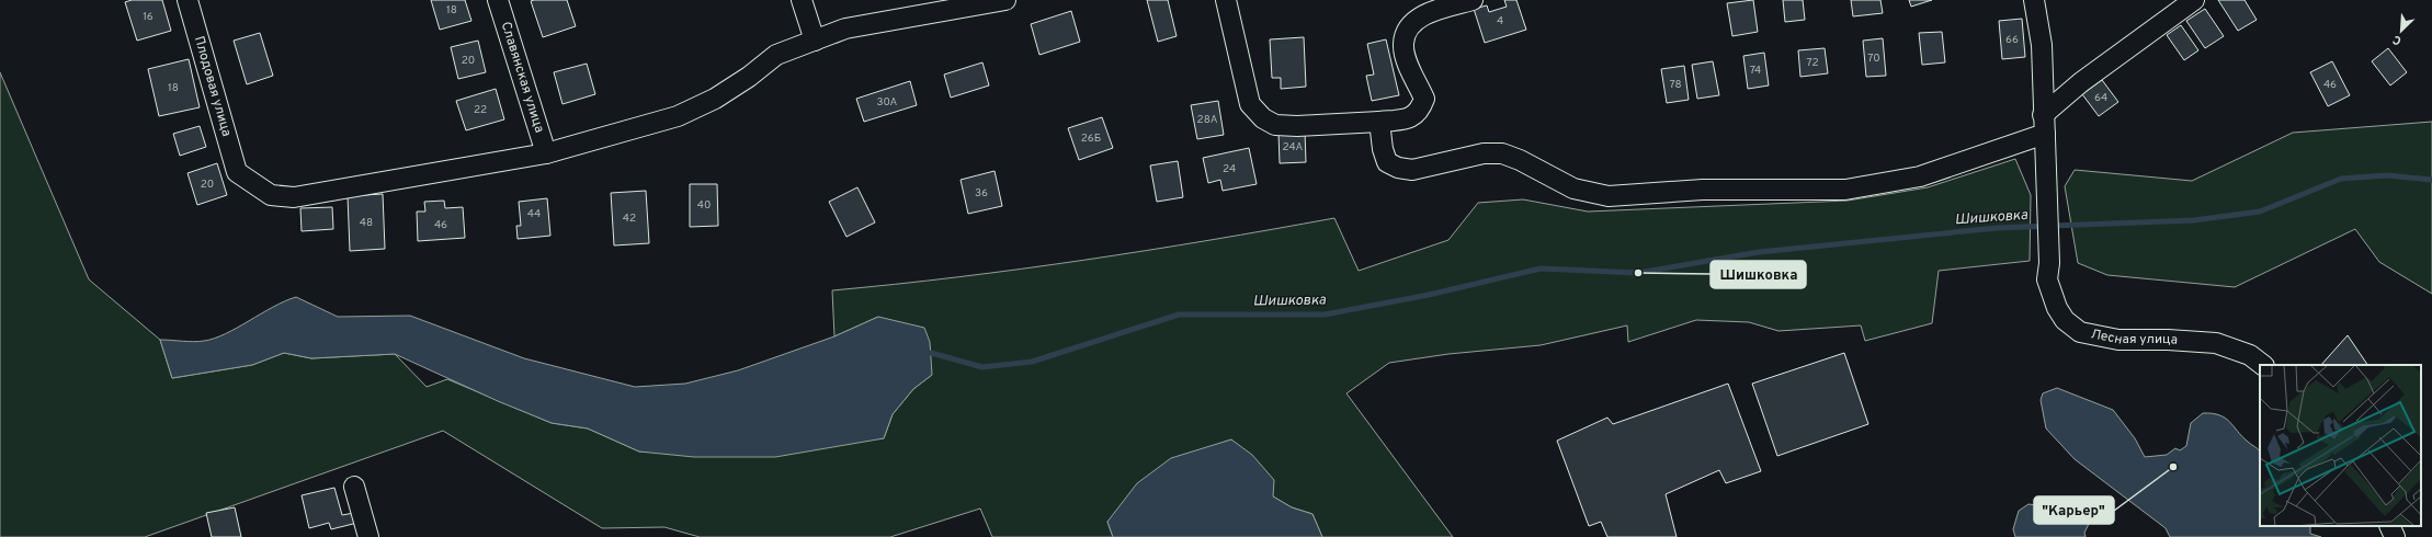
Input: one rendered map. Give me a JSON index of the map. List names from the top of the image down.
{
  "streets": {
    "street": ["Славянская улица", "Плодовая улица", "Лесная улица"]
  },
  "crossings": [
    ["Славянская улица", "Плодовая улица"]
  ],
  "water": ["Шишковка"],
  "places": ["Шишковка", "\"Карьер\""],
  "house_numbers": [
    "18",
    "16",
    "4",
    "66",
    "70",
    "20",
    "72",
    "74",
    "78",
    "46",
    "18",
    "64",
    "30А",
    "22",
    "28А",
    "26Б",
    "24А",
    "24",
    "20",
    "36",
    "40",
    "44",
    "42",
    "48",
    "46"
  ],
  "north": "bottom left"
}
